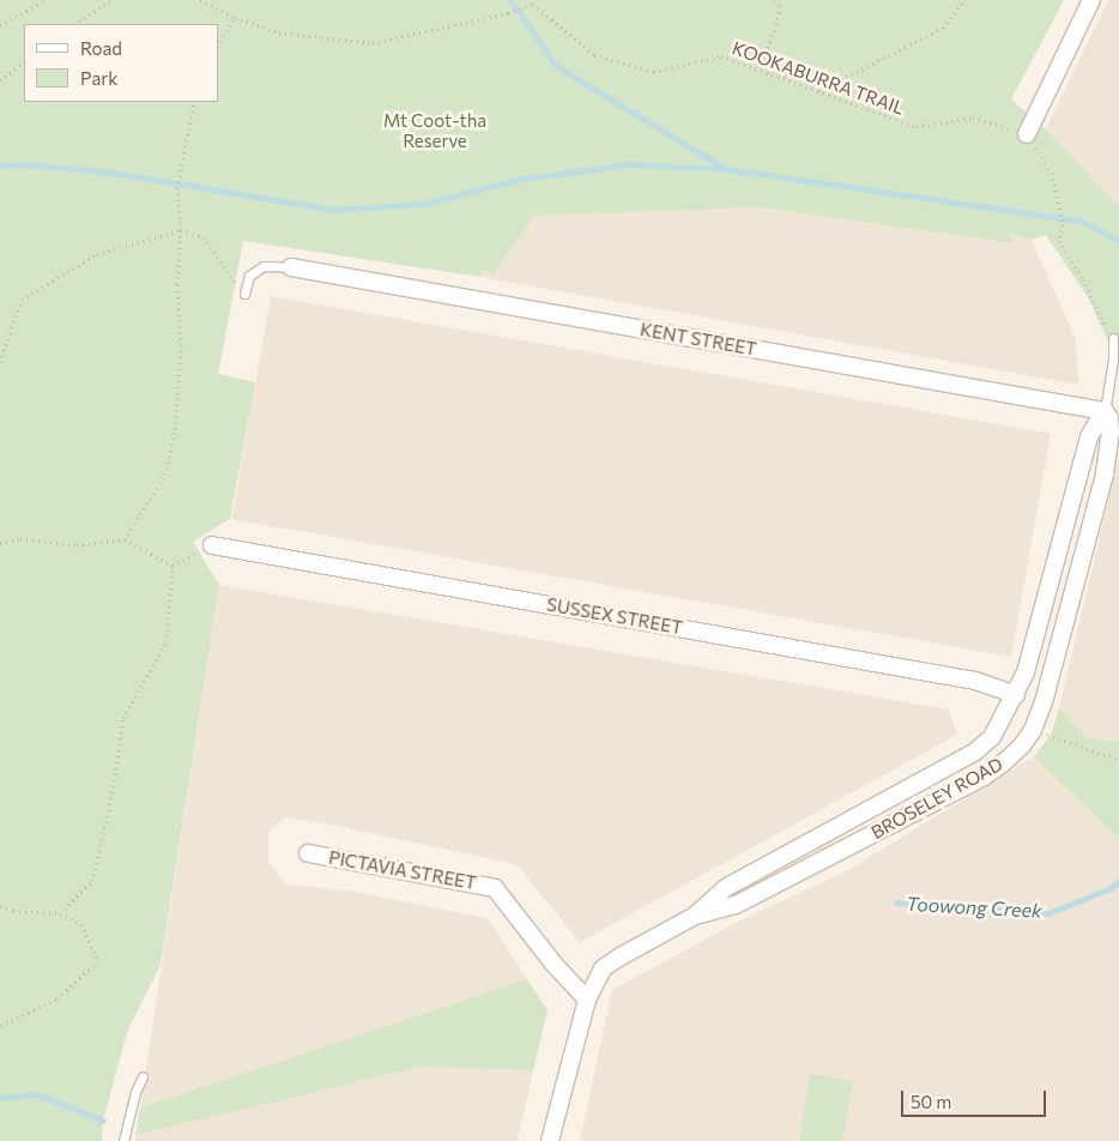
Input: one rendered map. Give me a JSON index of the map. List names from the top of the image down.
{
  "streets": {
    "street": [
      "KENT STREET",
      "SUSSEX STREET",
      "BROSELEY ROAD",
      "PICTAVIA STREET"
    ],
    "path": ["KOOKABURRA TRAIL"]
  },
  "crossings": [
    ["KENT STREET", "BROSELEY ROAD"],
    ["SUSSEX STREET", "BROSELEY ROAD"],
    ["BROSELEY ROAD", "PICTAVIA STREET"]
  ],
  "water": ["Toowong Creek"],
  "parks": ["Mt Coot-tha Reserve"],
  "legend": ["Road", "Park"],
  "scale_bar": "50 m"
}
